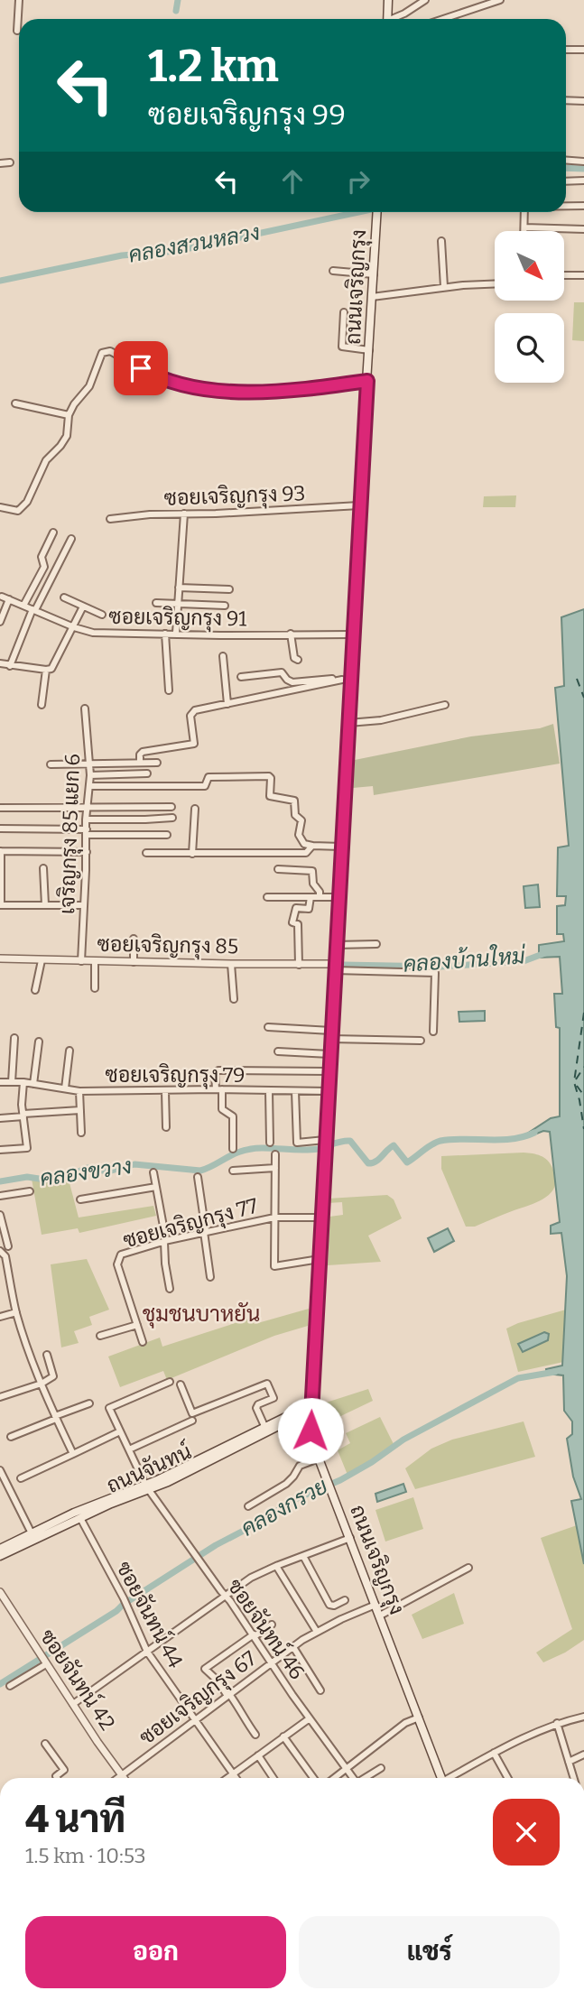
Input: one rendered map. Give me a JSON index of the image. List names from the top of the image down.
{
  "streets": {
    "main road": ["ถนนเจริญกรุง", "ถนนจันทน์"],
    "street": [
      "ซอยเจริญกรุง 93",
      "ซอยเจริญกรุง 91",
      "เจริญกรุง 85 แยก 6",
      "ซอยเจริญกรุง 85",
      "ซอยเจริญกรุง 79",
      "ซอยเจริญกรุง 77",
      "ซอยจันทน์ 44",
      "ซอยจันทน์ 46",
      "ซอยจันทน์ 42",
      "ซอยเจริญกรุง 67"
    ]
  },
  "crossings": [
    ["ถนนเจริญกรุง", "ซอยเจริญกรุง 93"],
    ["ถนนเจริญกรุง", "ซอยเจริญกรุง 91"],
    ["ถนนเจริญกรุง", "ซอยเจริญกรุง 85"],
    ["ถนนเจริญกรุง", "ซอยเจริญกรุง 79"],
    ["ถนนเจริญกรุง", "ซอยเจริญกรุง 77"],
    ["ถนนเจริญกรุง", "ถนนจันทน์"],
    ["ถนนเจริญกรุง", "ซอยเจริญกรุง 67"],
    ["เจริญกรุง 85 แยก 6", "ซอยเจริญกรุง 85"],
    ["ถนนจันทน์", "ซอยจันทน์ 44"],
    ["ถนนจันทน์", "ซอยจันทน์ 46"],
    ["ซอยจันทน์ 44", "ซอยเจริญกรุง 67"],
    ["ซอยจันทน์ 46", "ซอยเจริญกรุง 67"],
    ["ซอยจันทน์ 42", "ซอยเจริญกรุง 67"]
  ],
  "districts": ["ชุมชนบาหยัน"],
  "water": [
    "คลองสวนหลวง",
    "คลองบ้านใหม่",
    "คลองขวาง",
    "คลองกรวย"
  ],
  "north": "bottom right",
  "page": {
    "turn": ["1.2 km", "ซอยเจริญกรุง 99"],
    "heading": ["4 นาที", "1.5 km · 10:53"],
    "buttons": ["ออก", "แชร์"]
  }
}
